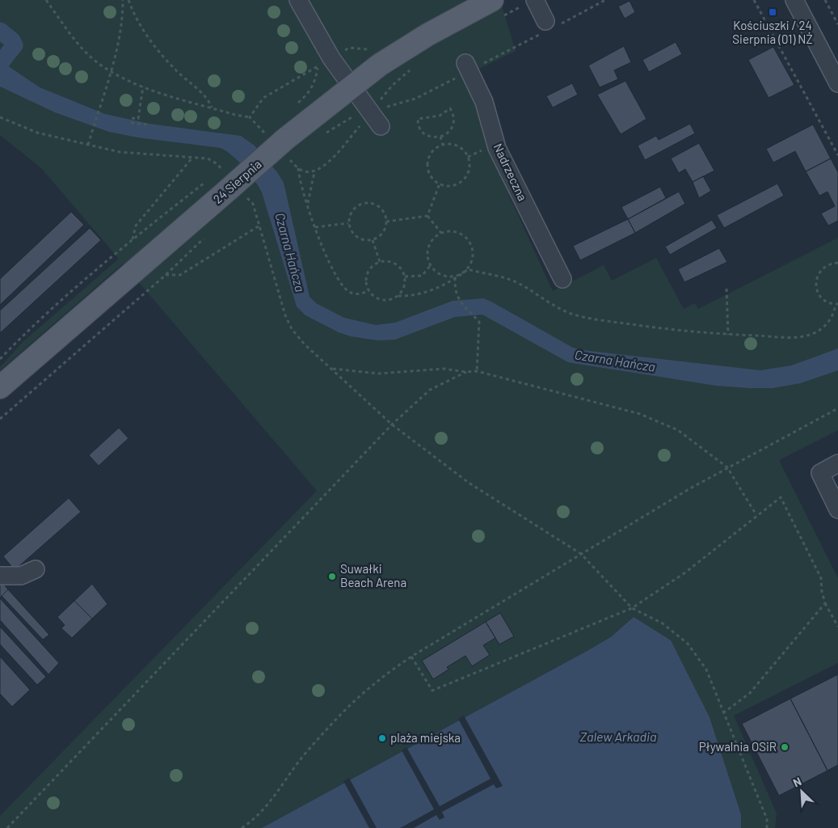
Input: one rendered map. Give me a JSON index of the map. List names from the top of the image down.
{
  "streets": {
    "main road": ["24 Sierpnia"],
    "street": ["Nadrzeczna"]
  },
  "water": ["Czarna Hańcza", "Zalew Arkadia"],
  "places": {
    "transit": ["Kościuszki / 24 Sierpnia (01) NŻ"],
    "other": ["Suwałki Beach Arena", "plaża miejska", "Pływalnia OSiR"]
  },
  "north": "top left"
}
